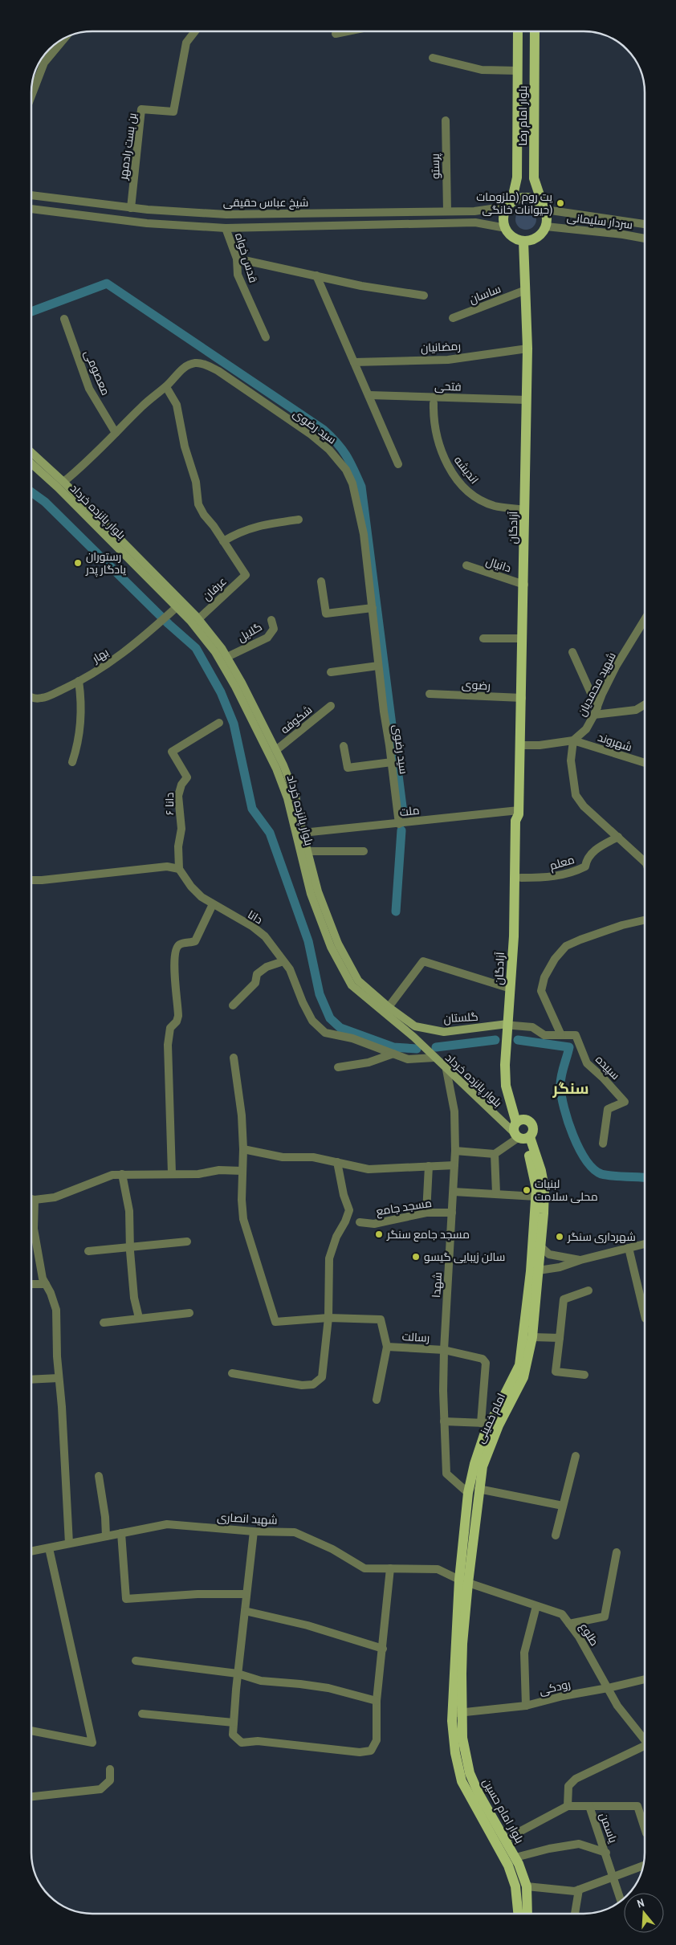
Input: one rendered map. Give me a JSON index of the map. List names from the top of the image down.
{
  "streets": {
    "main road": [
      "بلوار امام رضا",
      "بلوار پانزده خرداد",
      "آزادگان",
      "گلستان",
      "امام خمینی",
      "بلوار امام حسین"
    ],
    "street": [
      "بن بست رادمهر",
      "پرستو",
      "شیخ عباس حقیقی",
      "سردار سلیمانی",
      "قدس خواه",
      "ساسان",
      "رمضانیان",
      "معصومی",
      "فتحی",
      "سید رضوی",
      "اندیشه",
      "دانیال",
      "عرفان",
      "گلایل",
      "بهار",
      "شهید محمدیان",
      "رضوی",
      "شکوفه",
      "شهروند",
      "دانا ۶",
      "ملت",
      "معلم",
      "دانا",
      "سپیده",
      "مسجد جامع",
      "شهدا",
      "رسالت",
      "شهید انصاری",
      "طلوع",
      "رودکی",
      "یاسمن"
    ]
  },
  "crossings": [
    ["بلوار امام رضا", "شیخ عباس حقیقی"],
    ["بلوار امام رضا", "سردار سلیمانی"],
    ["بلوار امام رضا", "آزادگان"],
    ["بن بست رادمهر", "شیخ عباس حقیقی"],
    ["پرستو", "شیخ عباس حقیقی"],
    ["شیخ عباس حقیقی", "سردار سلیمانی"],
    ["شیخ عباس حقیقی", "آزادگان"],
    ["سردار سلیمانی", "آزادگان"],
    ["ساسان", "آزادگان"],
    ["رمضانیان", "آزادگان"],
    ["معصومی", "سید رضوی"],
    ["فتحی", "آزادگان"],
    ["سید رضوی", "بلوار پانزده خرداد"],
    ["سید رضوی", "ملت"],
    ["اندیشه", "آزادگان"],
    ["بلوار پانزده خرداد", "آزادگان"],
    ["بلوار پانزده خرداد", "عرفان"],
    ["بلوار پانزده خرداد", "گلایل"],
    ["بلوار پانزده خرداد", "بهار"],
    ["بلوار پانزده خرداد", "شکوفه"],
    ["بلوار پانزده خرداد", "ملت"],
    ["بلوار پانزده خرداد", "دانا"],
    ["بلوار پانزده خرداد", "گلستان"],
    ["بلوار پانزده خرداد", "شهدا"],
    ["بلوار پانزده خرداد", "امام خمینی"],
    ["آزادگان", "دانیال"],
    ["آزادگان", "رضوی"],
    ["آزادگان", "ملت"],
    ["آزادگان", "معلم"],
    ["آزادگان", "گلستان"],
    ["آزادگان", "سپیده"],
    ["آزادگان", "امام خمینی"],
    ["شهید محمدیان", "شهروند"],
    ["دانا ۶", "دانا"],
    ["گلستان", "سپیده"],
    ["مسجد جامع", "شهدا"],
    ["شهدا", "رسالت"],
    ["شهدا", "امام خمینی"],
    ["رسالت", "امام خمینی"],
    ["امام خمینی", "شهید انصاری"],
    ["امام خمینی", "طلوع"],
    ["امام خمینی", "رودکی"],
    ["امام خمینی", "بلوار امام حسین"],
    ["شهید انصاری", "طلوع"],
    ["طلوع", "رودکی"],
    ["رودکی", "بلوار امام حسین"],
    ["بلوار امام حسین", "یاسمن"]
  ],
  "districts": ["سنگر"],
  "places": [
    "پت روم (ملزومات حیوانات خانگی)",
    "رستوران یادگار پدر",
    "لبنیات محلی سلامت",
    "مسجد جامع سنگر",
    "شهرداری سنگر",
    "سالن زیبایی گیسو"
  ],
  "north": "top"
}
